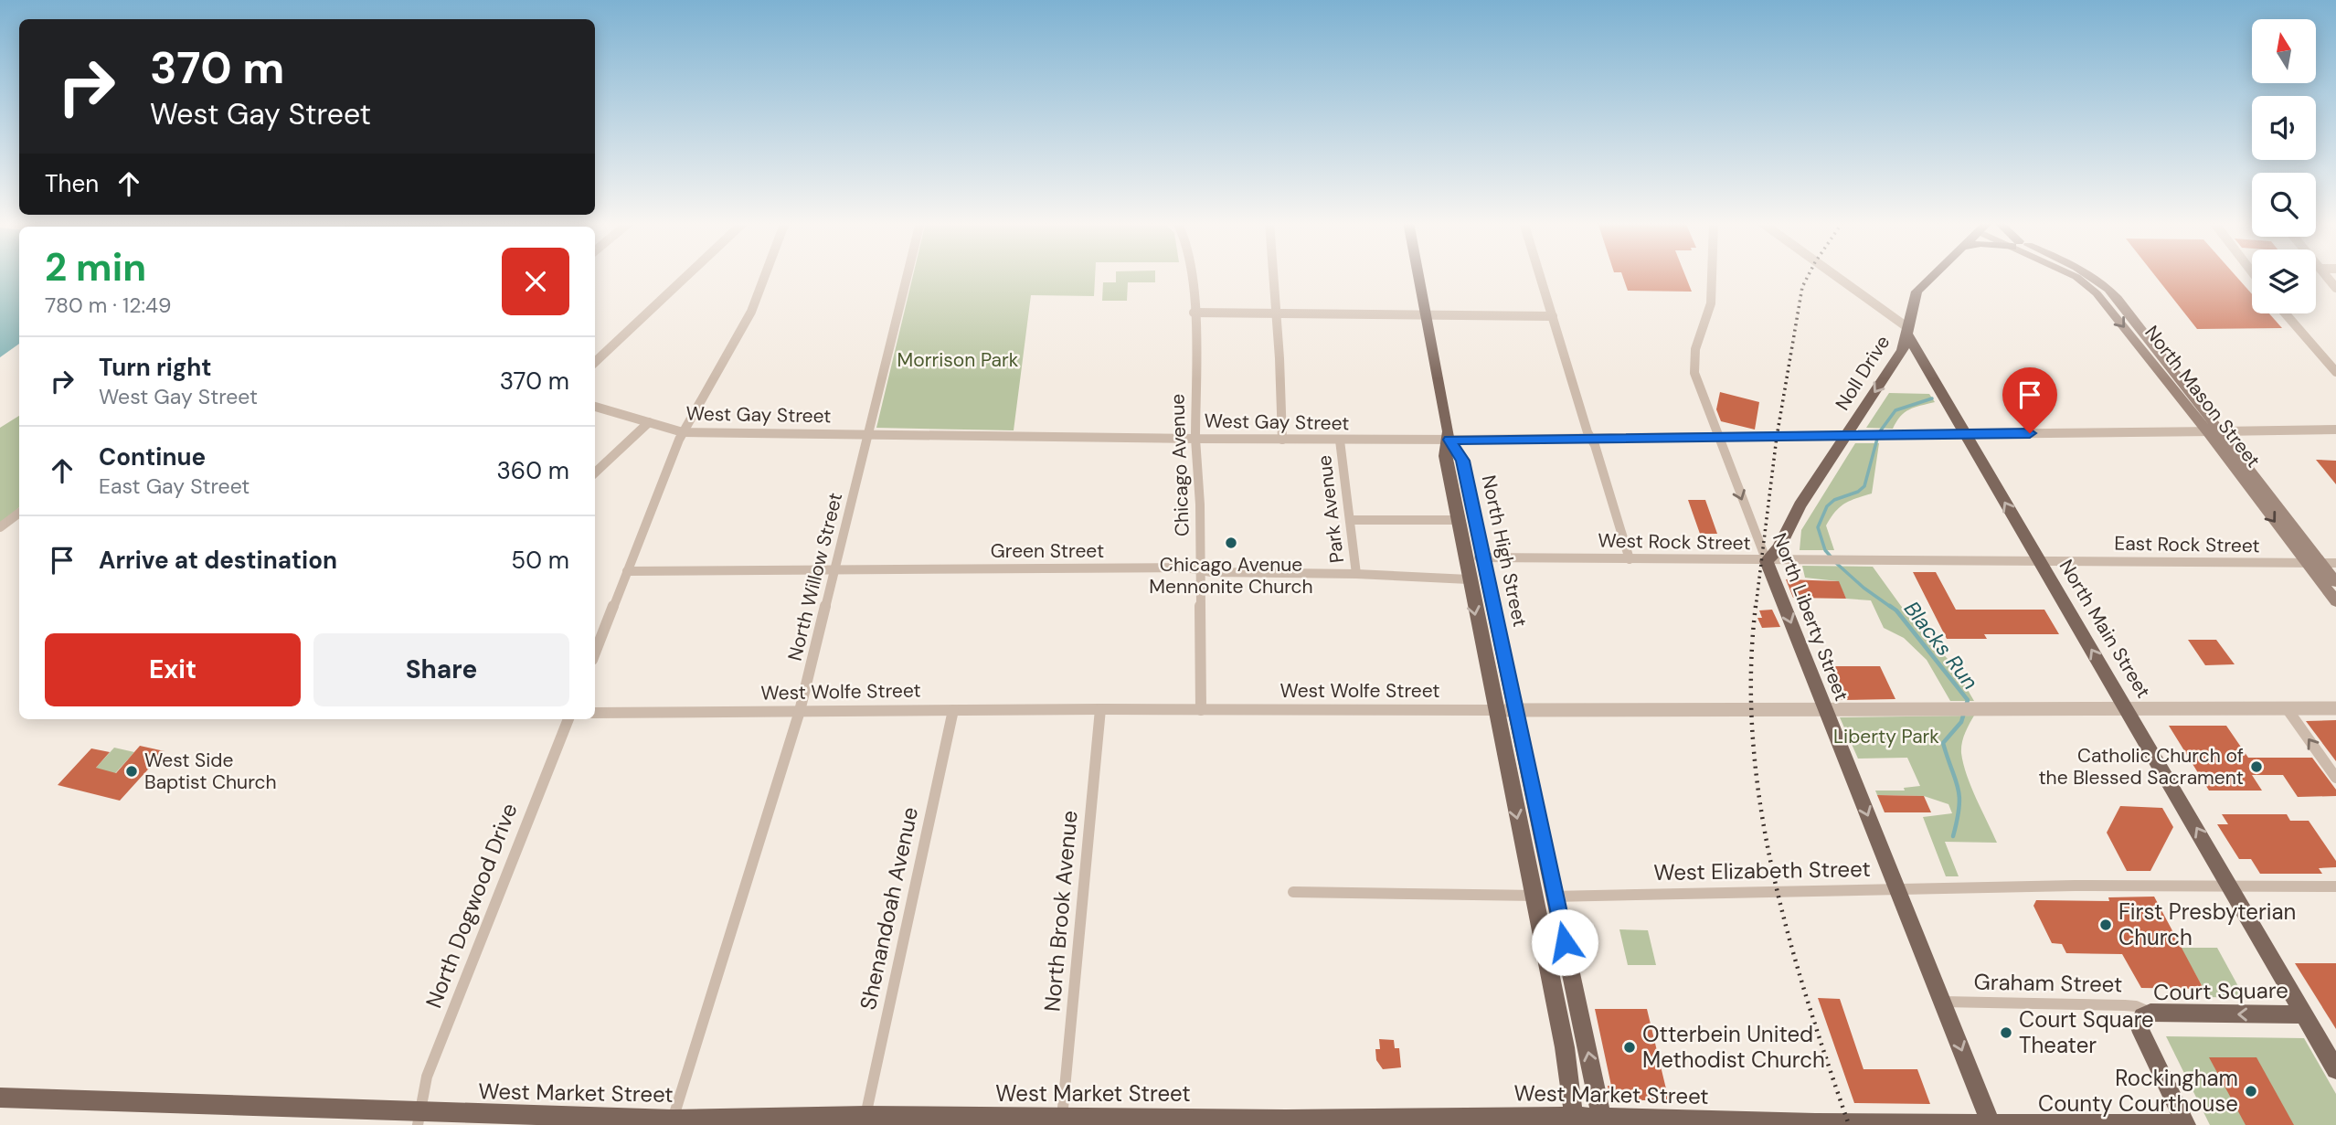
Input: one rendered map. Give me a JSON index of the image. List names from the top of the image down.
{
  "streets": {
    "main road": [
      "Noll Drive",
      "North Mason Street",
      "North High Street",
      "North Liberty Street",
      "North Main Street",
      "Court Square",
      "West Market Street"
    ],
    "street": [
      "West Gay Street",
      "Chicago Avenue",
      "Park Avenue",
      "West Rock Street",
      "East Rock Street",
      "Green Street",
      "North Willow Street",
      "West Wolfe Street",
      "West Elizabeth Street",
      "North Dogwood Drive",
      "Shenandoah Avenue",
      "North Brook Avenue",
      "Graham Street"
    ]
  },
  "crossings": [
    ["Noll Drive", "West Gay Street"],
    ["Noll Drive", "West Rock Street"],
    ["Noll Drive", "North Liberty Street"],
    ["Noll Drive", "North Main Street"],
    ["North Mason Street", "West Gay Street"],
    ["North Mason Street", "East Rock Street"],
    ["West Gay Street", "Chicago Avenue"],
    ["West Gay Street", "Park Avenue"],
    ["West Gay Street", "North High Street"],
    ["West Gay Street", "North Willow Street"],
    ["West Gay Street", "North Liberty Street"],
    ["West Gay Street", "North Main Street"],
    ["Chicago Avenue", "Green Street"],
    ["Chicago Avenue", "West Wolfe Street"],
    ["Park Avenue", "Green Street"],
    ["West Rock Street", "East Rock Street"],
    ["West Rock Street", "North High Street"],
    ["West Rock Street", "North Liberty Street"],
    ["West Rock Street", "North Main Street"],
    ["East Rock Street", "North Main Street"],
    ["Green Street", "North High Street"],
    ["Green Street", "North Willow Street"],
    ["North High Street", "West Wolfe Street"],
    ["North High Street", "West Elizabeth Street"],
    ["North High Street", "West Market Street"],
    ["North Willow Street", "West Wolfe Street"],
    ["North Willow Street", "West Market Street"],
    ["North Liberty Street", "West Wolfe Street"],
    ["North Liberty Street", "West Elizabeth Street"],
    ["North Liberty Street", "Graham Street"],
    ["North Liberty Street", "West Market Street"],
    ["North Main Street", "West Wolfe Street"],
    ["North Main Street", "West Elizabeth Street"],
    ["North Main Street", "Court Square"],
    ["West Wolfe Street", "Shenandoah Avenue"],
    ["West Wolfe Street", "North Brook Avenue"],
    ["North Dogwood Drive", "West Market Street"],
    ["Shenandoah Avenue", "West Market Street"],
    ["North Brook Avenue", "West Market Street"],
    ["Graham Street", "Court Square"],
    ["Court Square", "West Market Street"]
  ],
  "one_way": [
    "Noll Drive",
    "North Liberty Street",
    "North Main Street",
    "Court Square"
  ],
  "water": ["Blacks Run"],
  "parks": ["Morrison Park", "Liberty Park"],
  "places": [
    "Chicago Avenue Mennonite Church",
    "Catholic Church of the Blessed Sacrament",
    "West Side Baptist Church",
    "First Presbyterian Church",
    "Court Square Theater",
    "Otterbein United Methodist Church",
    "Rockingham County Courthouse"
  ],
  "north": "top",
  "page": {
    "turn": ["370 m", "West Gay Street"],
    "then": "Then",
    "heading": ["2 min", "780 m · 12:49"],
    "list": [
      {
        "name": "Turn right",
        "note": "West Gay Street",
        "value": "370 m"
      },
      {
        "name": "Continue",
        "note": "East Gay Street",
        "value": "360 m"
      },
      {
        "name": "Arrive at destination",
        "value": "50 m"
      }
    ],
    "buttons": ["Exit", "Share"]
  }
}
